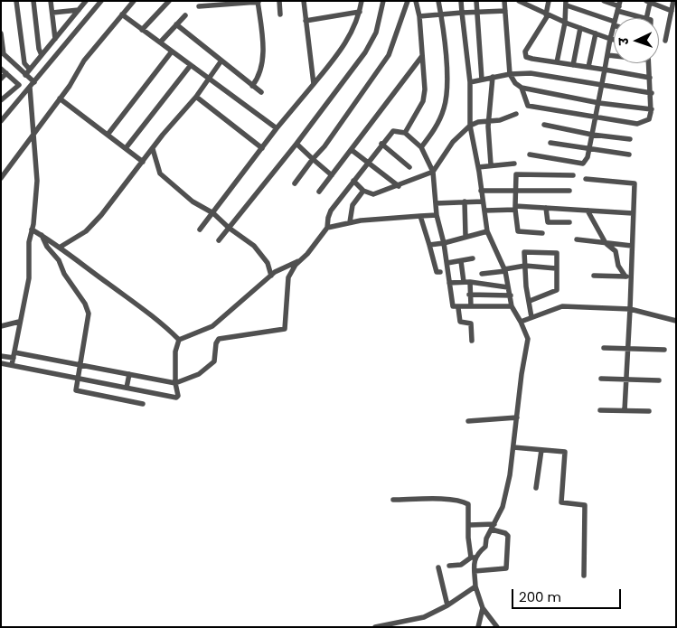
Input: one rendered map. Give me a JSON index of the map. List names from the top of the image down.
{
  "scale_bar": "200 m",
  "north": "left"
}
